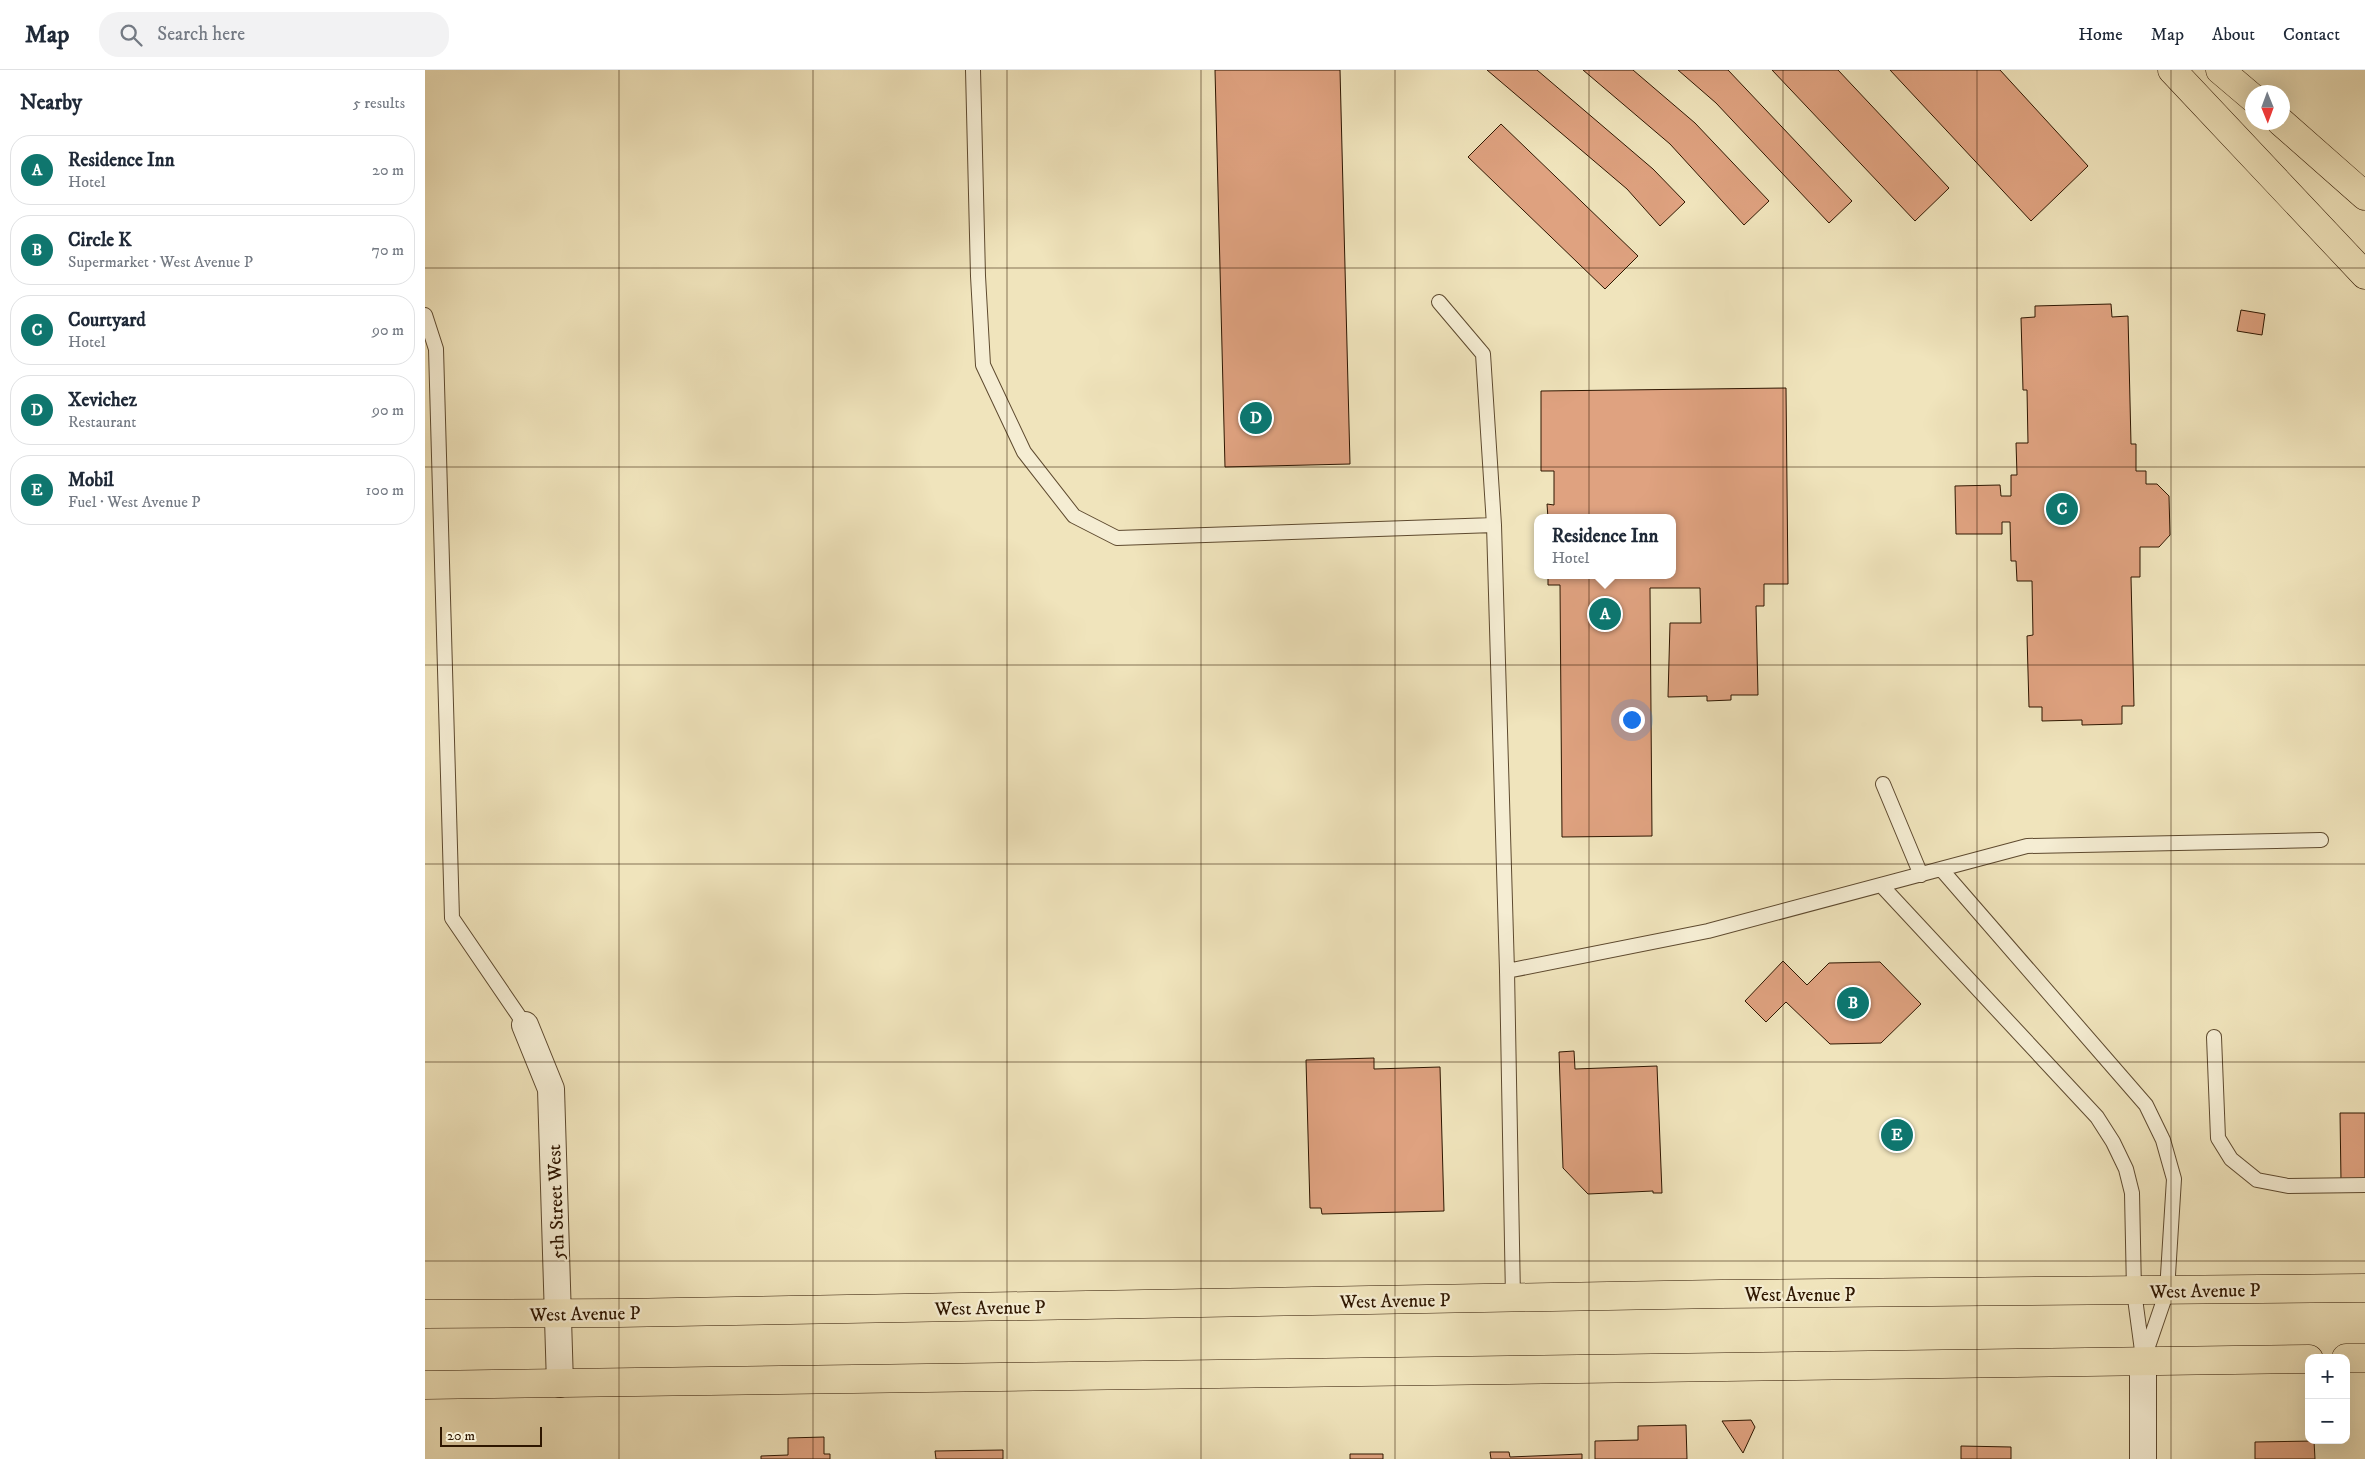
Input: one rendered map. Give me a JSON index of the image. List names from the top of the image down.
{
  "streets": {
    "main road": ["West Avenue P"],
    "street": ["5th Street West"]
  },
  "crossings": [
    ["5th Street West", "West Avenue P"]
  ],
  "scale_bar": "20 m",
  "north": "bottom",
  "page": {
    "header": "Map",
    "search": "Search here",
    "nav": [
      "Home",
      "Map",
      "About",
      "Contact"
    ],
    "heading": ["Nearby", "5 results"],
    "list": [
      {
        "mark": "A",
        "name": "Residence Inn",
        "note": "Hotel",
        "value": "20 m"
      },
      {
        "mark": "B",
        "name": "Circle K",
        "note": "Supermarket · West Avenue P",
        "value": "70 m"
      },
      {
        "mark": "C",
        "name": "Courtyard",
        "note": "Hotel",
        "value": "90 m"
      },
      {
        "mark": "D",
        "name": "Xevichez",
        "note": "Restaurant",
        "value": "90 m"
      },
      {
        "mark": "E",
        "name": "Mobil",
        "note": "Fuel · West Avenue P",
        "value": "100 m"
      }
    ],
    "pins": [
      "D",
      "C",
      "A",
      "B",
      "E"
    ],
    "popup": ["Residence Inn", "Hotel"],
    "map_buttons": ["+", "−"],
    "scale": "20 m"
  }
}
